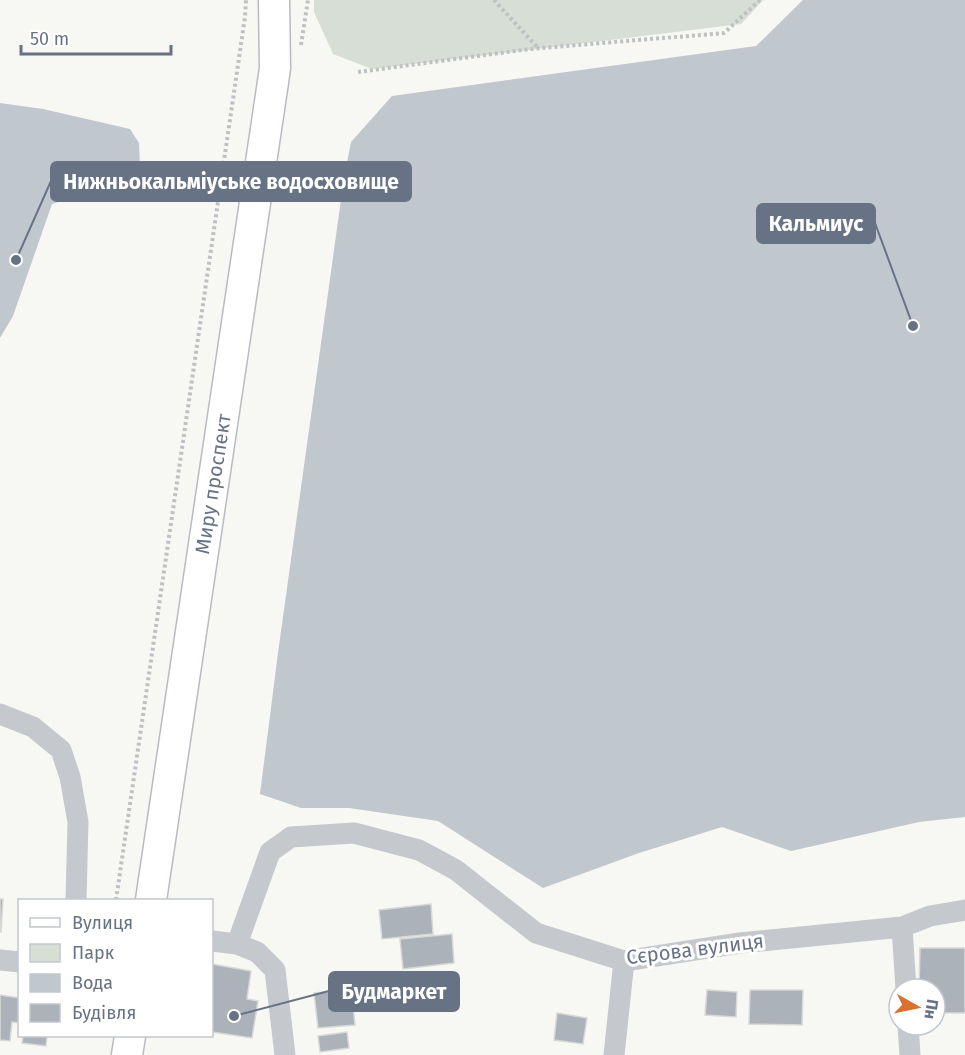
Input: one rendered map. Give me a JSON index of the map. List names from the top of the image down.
{
  "streets": {
    "main road": ["Миру проспект"],
    "street": ["Сєрова вулиця"]
  },
  "places": ["Нижньокальміуське водосховище", "Кальмиус", "Будмаркет"],
  "legend": [
    "Вулиця",
    "Парк",
    "Вода",
    "Будівля"
  ],
  "scale_bar": "50 m",
  "north": "right"
}
